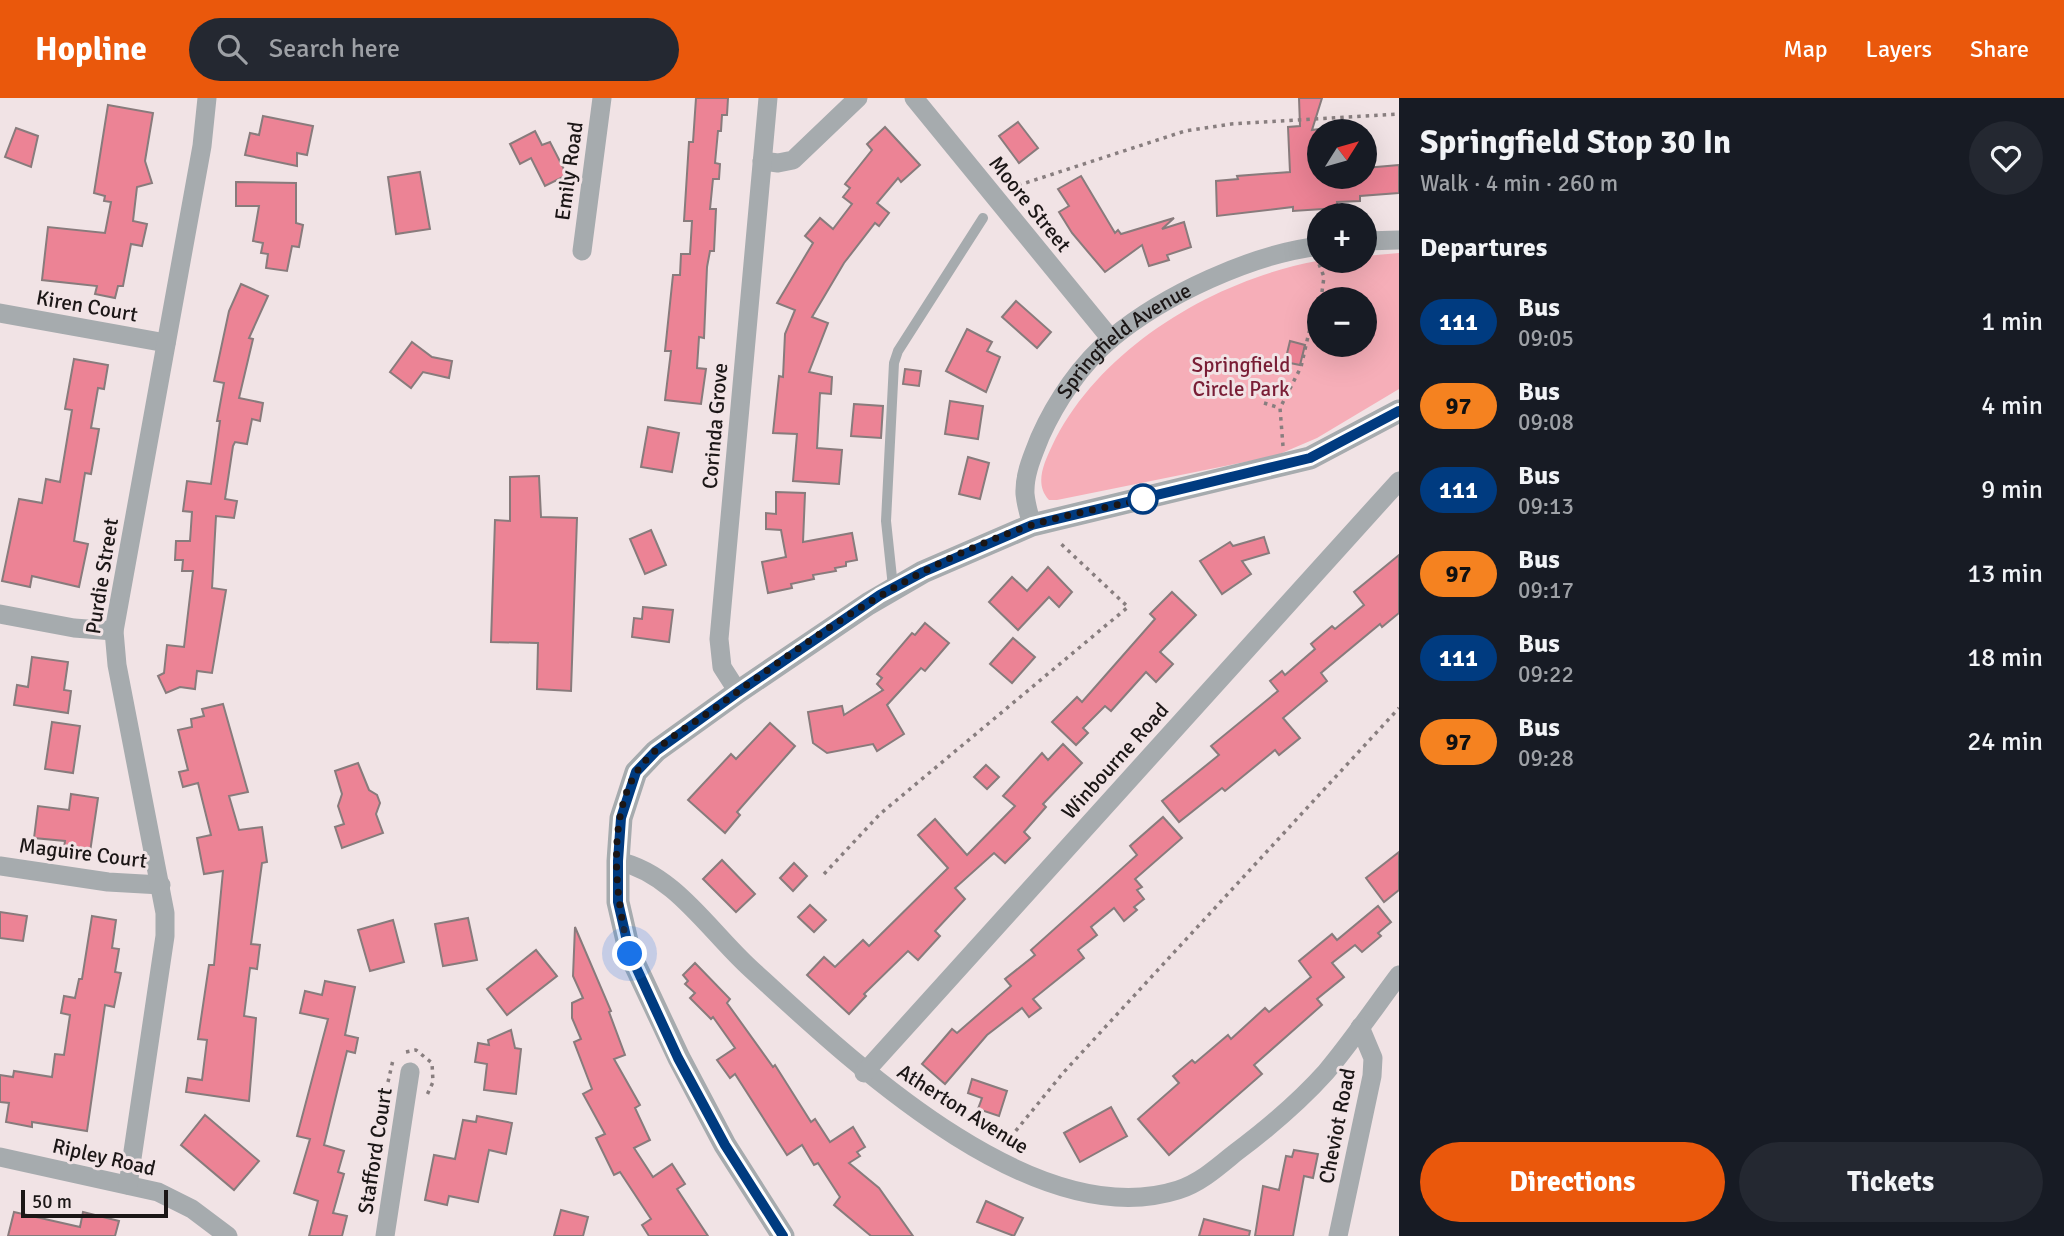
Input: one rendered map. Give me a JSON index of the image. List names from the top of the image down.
{
  "streets": {
    "street": [
      "Emily Road",
      "Moore Street",
      "Kiren Court",
      "Springfield Avenue",
      "Corinda Grove",
      "Purdie Street",
      "Winbourne Road",
      "Maguire Court",
      "Atherton Avenue",
      "Cheviot Road",
      "Stafford Court",
      "Ripley Road"
    ]
  },
  "crossings": [
    ["Moore Street", "Springfield Avenue"],
    ["Kiren Court", "Purdie Street"],
    ["Purdie Street", "Maguire Court"],
    ["Purdie Street", "Ripley Road"],
    ["Winbourne Road", "Atherton Avenue"],
    ["Atherton Avenue", "Cheviot Road"]
  ],
  "parks": ["Springfield Circle Park"],
  "lines": ["bus line 111"],
  "scale_bar": "50 m",
  "north": "top right",
  "page": {
    "header": "Hopline",
    "search": "Search here",
    "nav": ["Map", "Layers", "Share"],
    "heading": [
      ["Springfield Stop 30 In", "Walk · 4 min · 260 m"],
      "Departures"
    ],
    "map_buttons": ["+", "−"],
    "list": [
      {
        "mark": "111",
        "name": "Bus",
        "note": "09:05",
        "value": "1 min"
      },
      {
        "mark": "97",
        "name": "Bus",
        "note": "09:08",
        "value": "4 min"
      },
      {
        "mark": "111",
        "name": "Bus",
        "note": "09:13",
        "value": "9 min"
      },
      {
        "mark": "97",
        "name": "Bus",
        "note": "09:17",
        "value": "13 min"
      },
      {
        "mark": "111",
        "name": "Bus",
        "note": "09:22",
        "value": "18 min"
      },
      {
        "mark": "97",
        "name": "Bus",
        "note": "09:28",
        "value": "24 min"
      }
    ],
    "buttons": ["Directions", "Tickets"],
    "scale": "50 m"
  }
}
